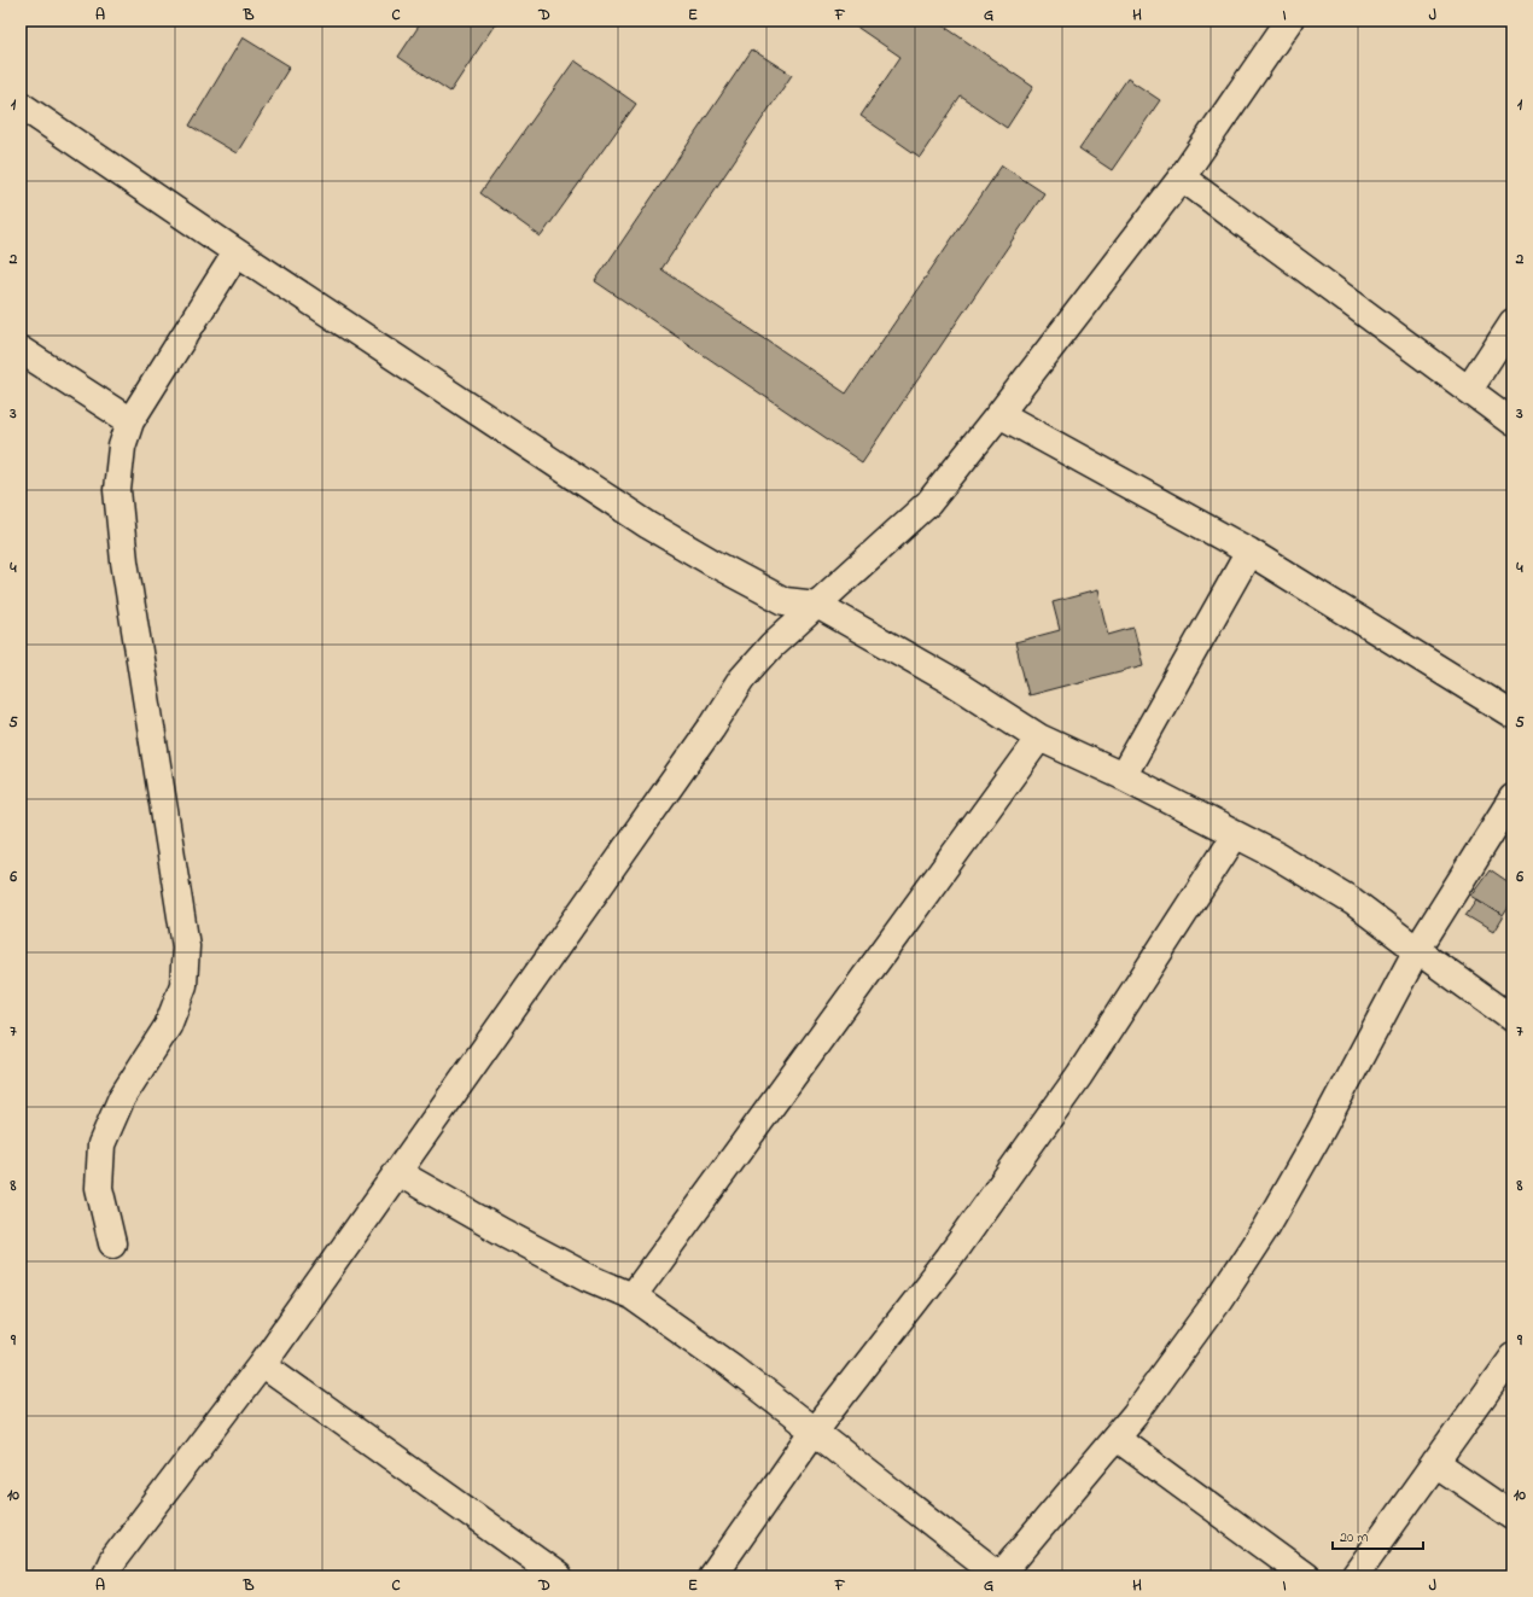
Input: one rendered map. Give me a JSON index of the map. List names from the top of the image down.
{
  "scale_bar": "20 m",
  "grid": {
    "columns": [
      "A",
      "B",
      "C",
      "D",
      "E",
      "F",
      "G",
      "H",
      "I",
      "J"
    ],
    "rows": [
      "1",
      "2",
      "3",
      "4",
      "5",
      "6",
      "7",
      "8",
      "9",
      "10"
    ]
  }
}
